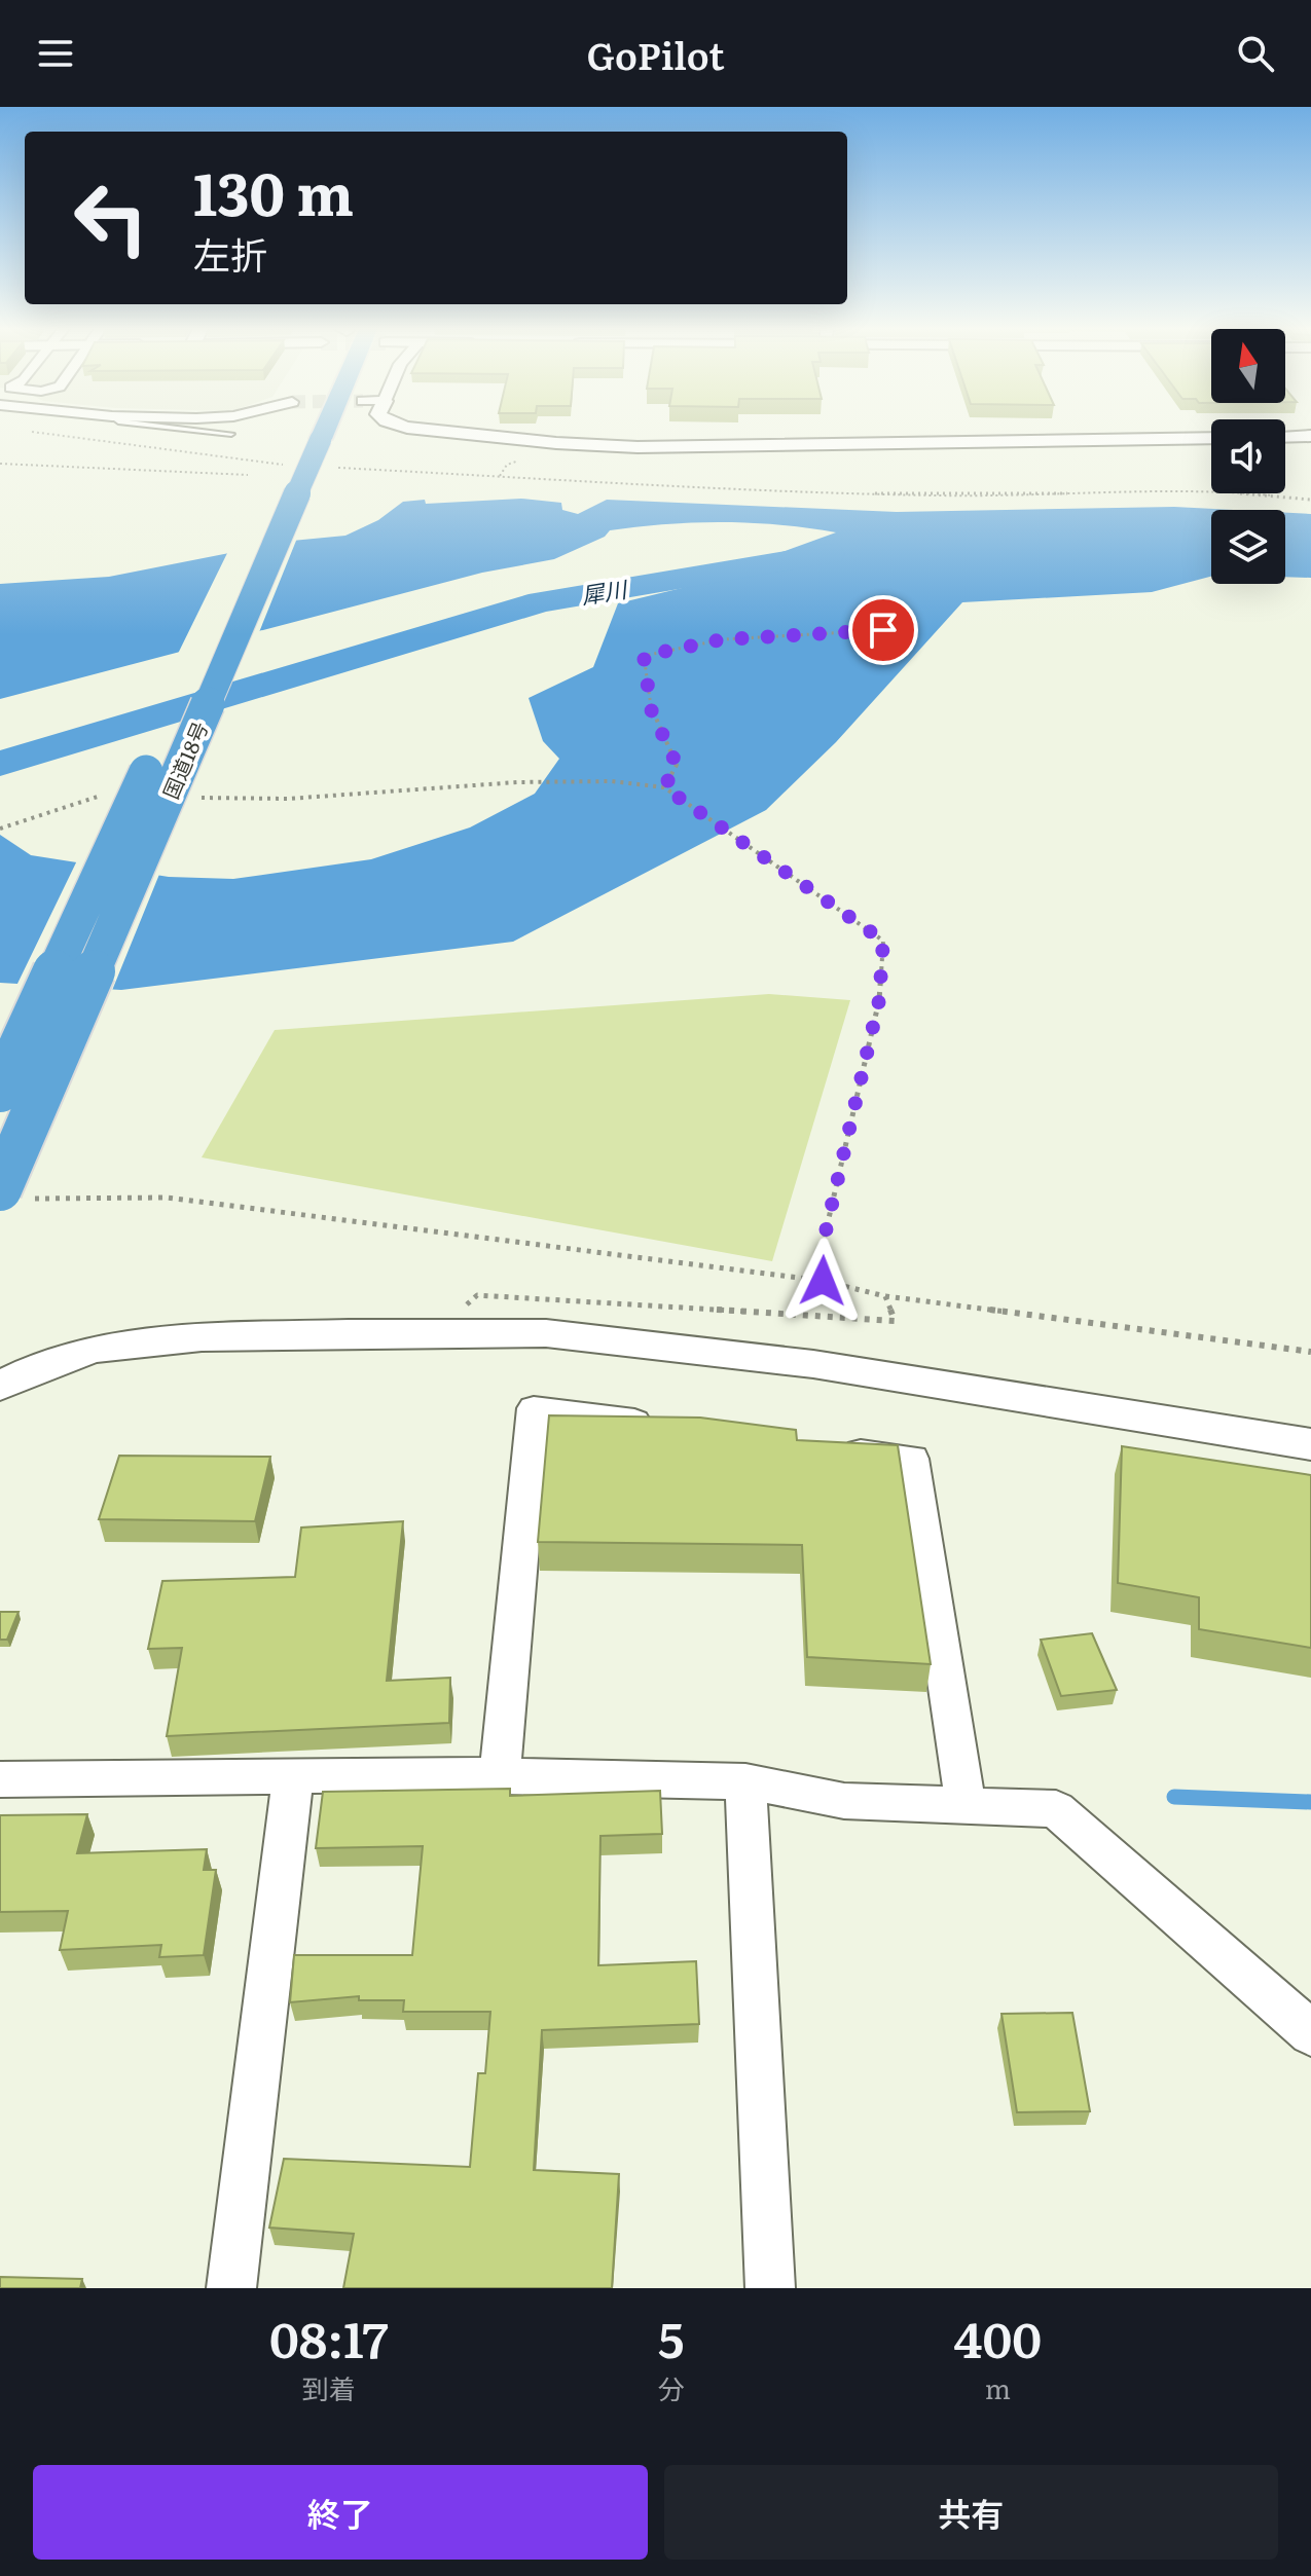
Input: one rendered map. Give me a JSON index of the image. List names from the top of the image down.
{
  "streets": {
    "highway": ["国道18号"]
  },
  "water": ["犀川"],
  "north": "top",
  "page": {
    "header": "GoPilot",
    "turn": ["130 m", "左折"],
    "eta": [
      "08:17",
      "到着",
      "5",
      "分",
      "400",
      "m"
    ],
    "buttons": ["終了", "共有"]
  }
}
